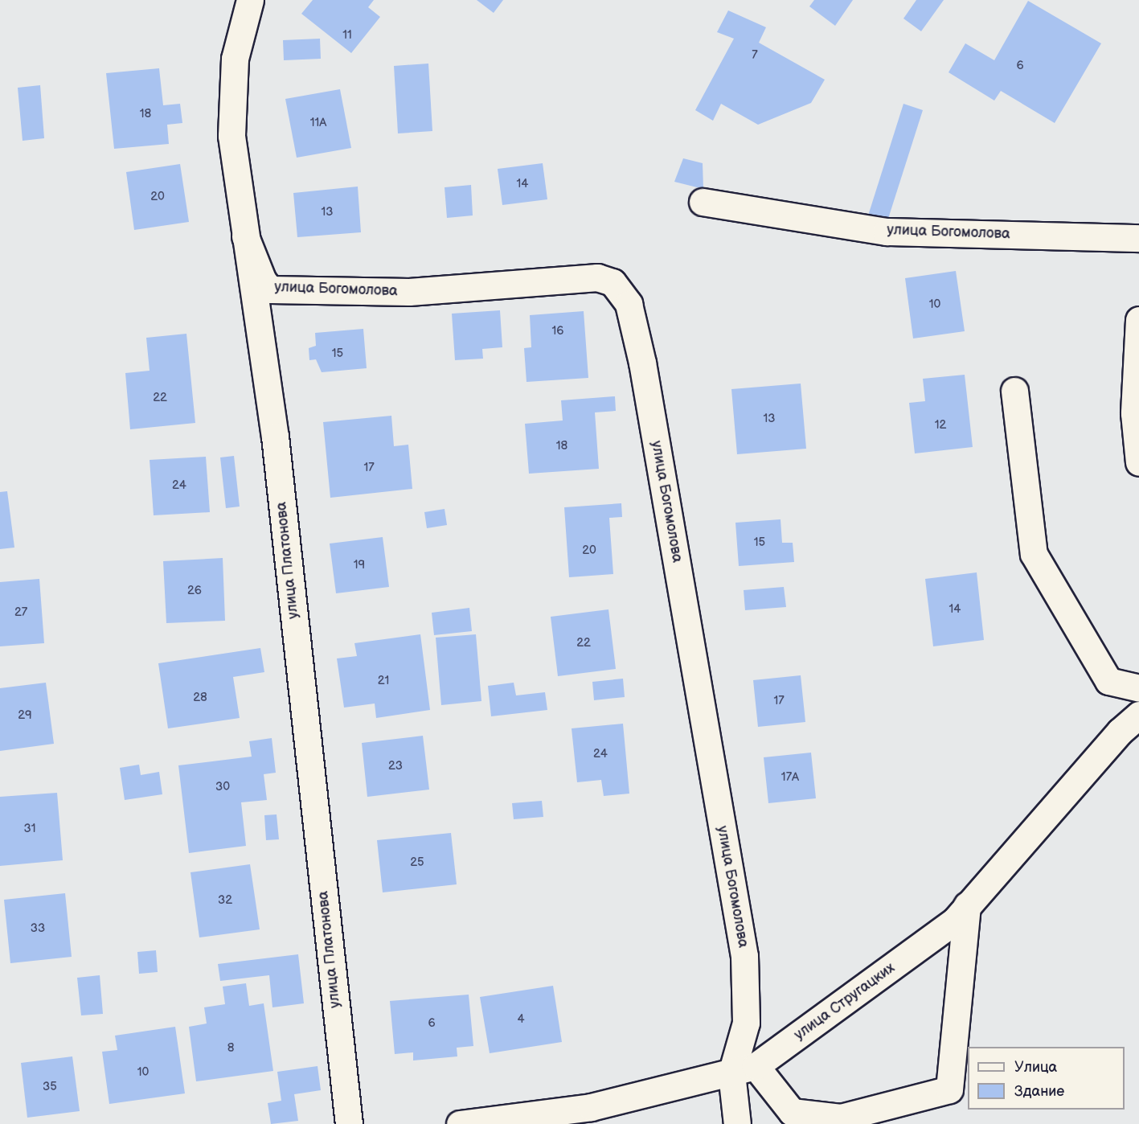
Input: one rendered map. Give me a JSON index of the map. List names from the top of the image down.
{
  "streets": {
    "street": ["улица Богомолова", "улица Платонова", "улица Стругацких"]
  },
  "crossings": [
    ["улица Богомолова", "улица Платонова"],
    ["улица Богомолова", "улица Стругацких"]
  ],
  "house_numbers": [
    "11",
    "7",
    "6",
    "18",
    "11А",
    "14",
    "20",
    "13",
    "10",
    "16",
    "15",
    "22",
    "13",
    "12",
    "18",
    "17",
    "24",
    "15",
    "20",
    "19",
    "26",
    "14",
    "27",
    "22",
    "21",
    "28",
    "17",
    "29",
    "24",
    "23",
    "17А",
    "30",
    "31",
    "25",
    "32",
    "33",
    "4",
    "6",
    "8",
    "10",
    "35"
  ],
  "legend": ["Улица", "Здание"]
}
